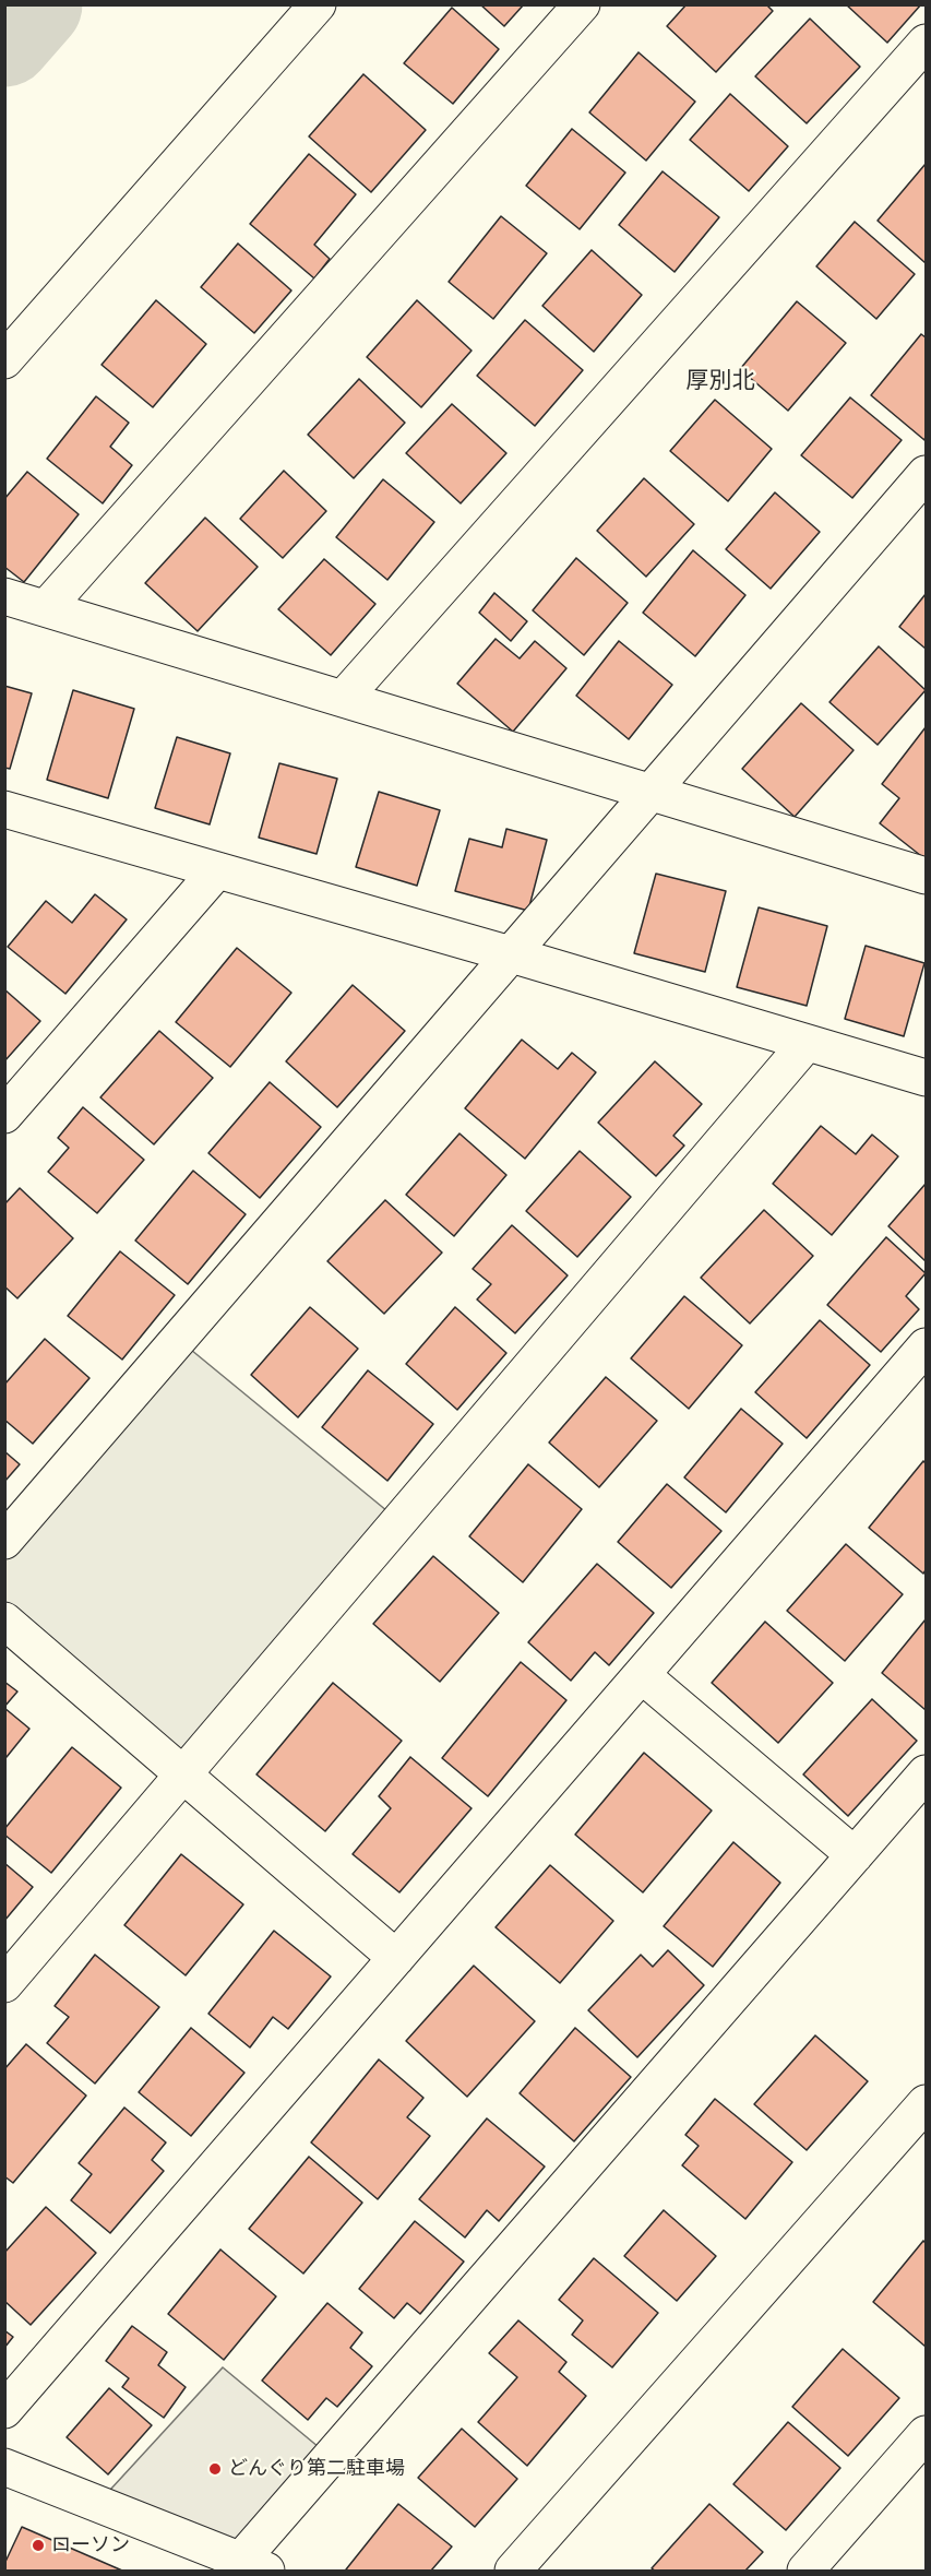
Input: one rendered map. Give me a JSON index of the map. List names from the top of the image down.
{
  "districts": ["厚別北"],
  "places": ["どんぐり第二駐車場", "ローソン"]
}
